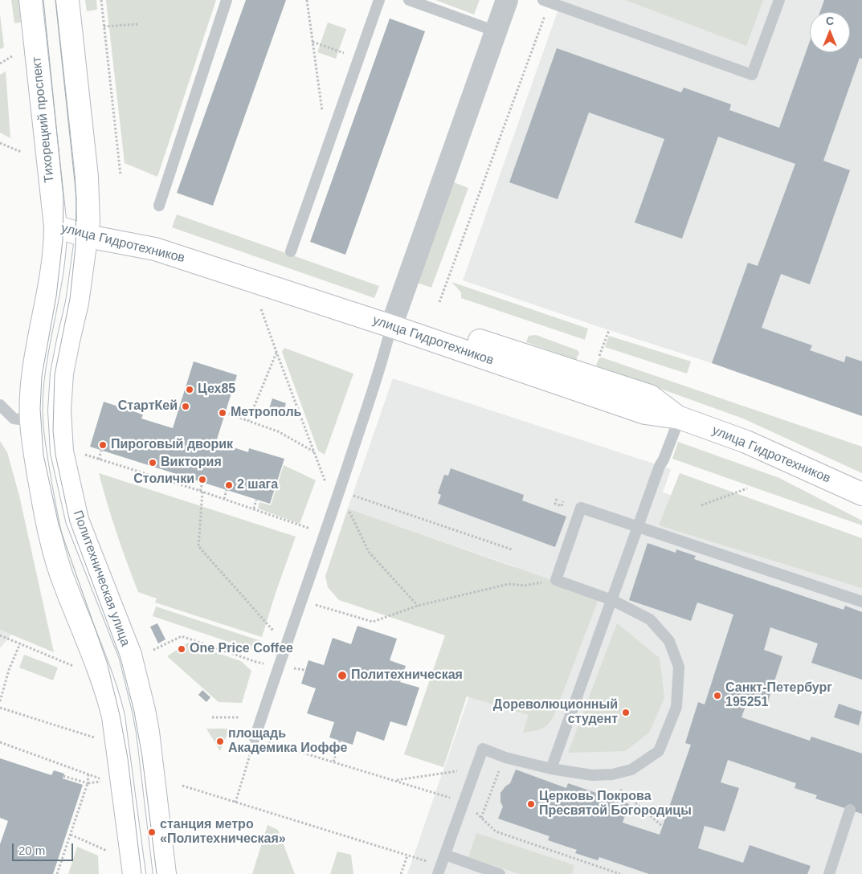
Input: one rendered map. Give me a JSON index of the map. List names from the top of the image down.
{
  "streets": {
    "main road": ["Тихорецкий проспект", "улица Гидротехников", "Политехническая улица"]
  },
  "crossings": [
    ["Тихорецкий проспект", "улица Гидротехников"],
    ["улица Гидротехников", "Политехническая улица"]
  ],
  "places": [
    "Цех85",
    "СтартКей",
    "Метрополь",
    "Пироговый дворик",
    "Виктория",
    "Столички",
    "2 шага",
    "One Price Coffee",
    "Политехническая",
    "Санкт-Петербург 195251",
    "Дореволюционный студент",
    "площадь Академика Иоффе",
    "Церковь Покрова Пресвятой Богородицы",
    "станция метро «Политехническая»"
  ],
  "scale_bar": "20 m",
  "north": "top"
}
